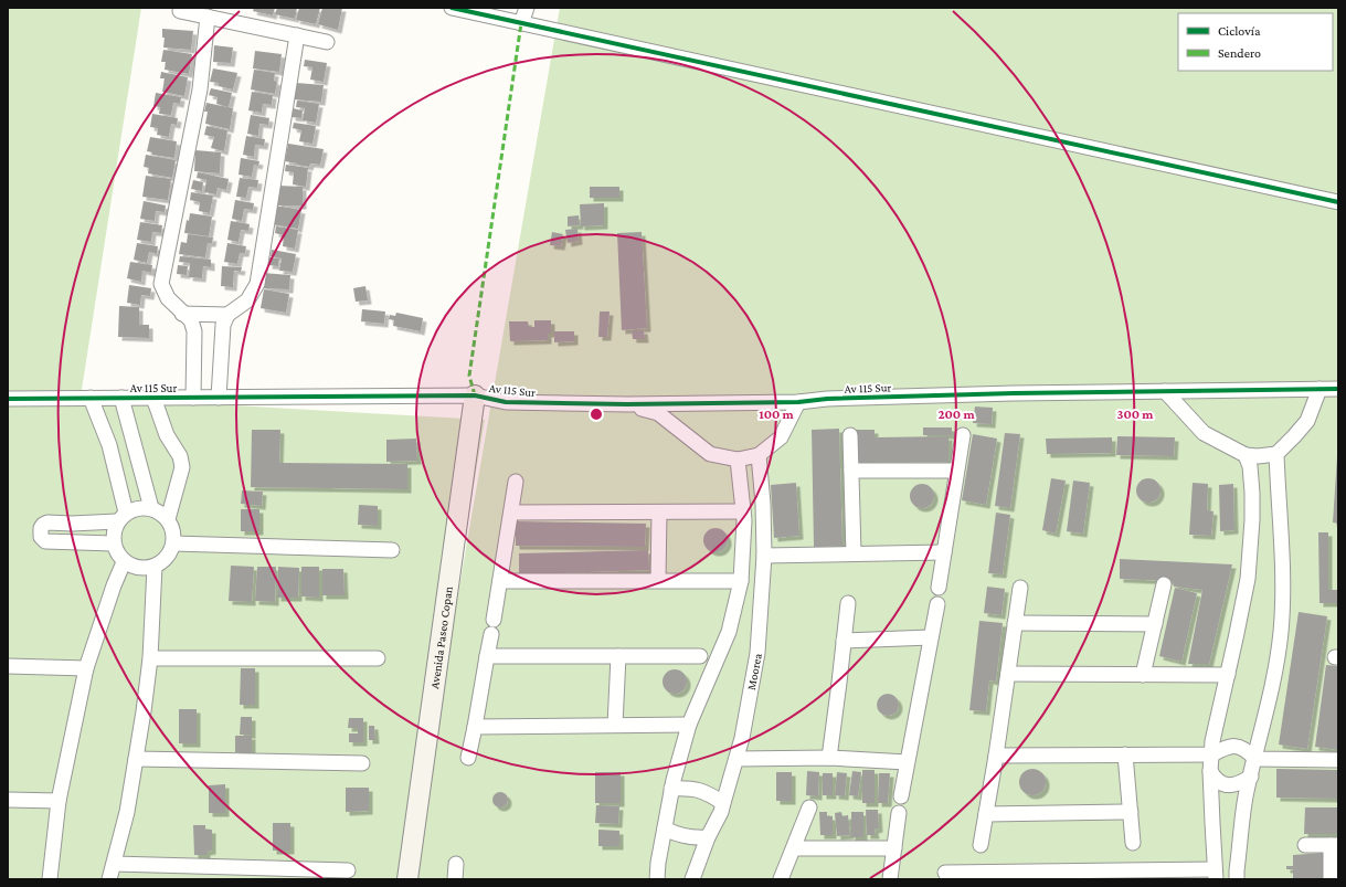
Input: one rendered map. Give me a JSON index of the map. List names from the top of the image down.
{
  "streets": {
    "main road": ["Avenida Paseo Copan"],
    "street": ["Av 115 Sur", "Moorea"]
  },
  "crossings": [
    ["Av 115 Sur", "Avenida Paseo Copan"]
  ],
  "legend": ["Ciclovía", "Sendero"],
  "rings": ["100 m", "200 m", "300 m"]
}
